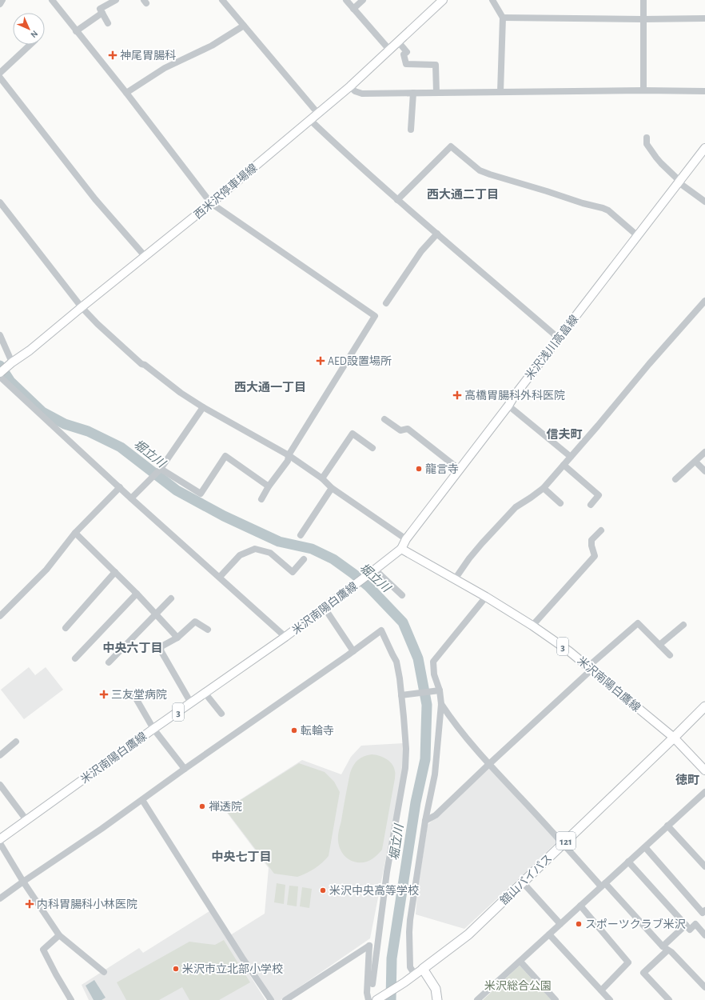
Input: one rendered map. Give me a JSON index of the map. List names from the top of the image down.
{
  "streets": {
    "highway": ["121", "舘山バイパス"],
    "main road": [
      "西米沢停車場線",
      "米沢浅川高畠線",
      "米沢南陽白鷹線",
      "3"
    ]
  },
  "crossings": [
    ["米沢浅川高畠線", "米沢南陽白鷹線"],
    ["米沢南陽白鷹線", "舘山バイパス"]
  ],
  "districts": [
    "西大通二丁目",
    "西大通一丁目",
    "信夫町",
    "中央六丁目",
    "徳町",
    "中央七丁目"
  ],
  "water": ["堀立川"],
  "parks": ["米沢総合公園"],
  "places": {
    "health": [
      "神尾胃腸科",
      "AED設置場所",
      "高橋胃腸科外科医院",
      "三友堂病院",
      "内科胃腸科小林医院"
    ],
    "other": [
      "龍言寺",
      "転輪寺",
      "禅透院",
      "米沢中央高等学校",
      "スポーツクラブ米沢",
      "米沢市立北部小学校"
    ]
  },
  "north": "bottom right"
}
